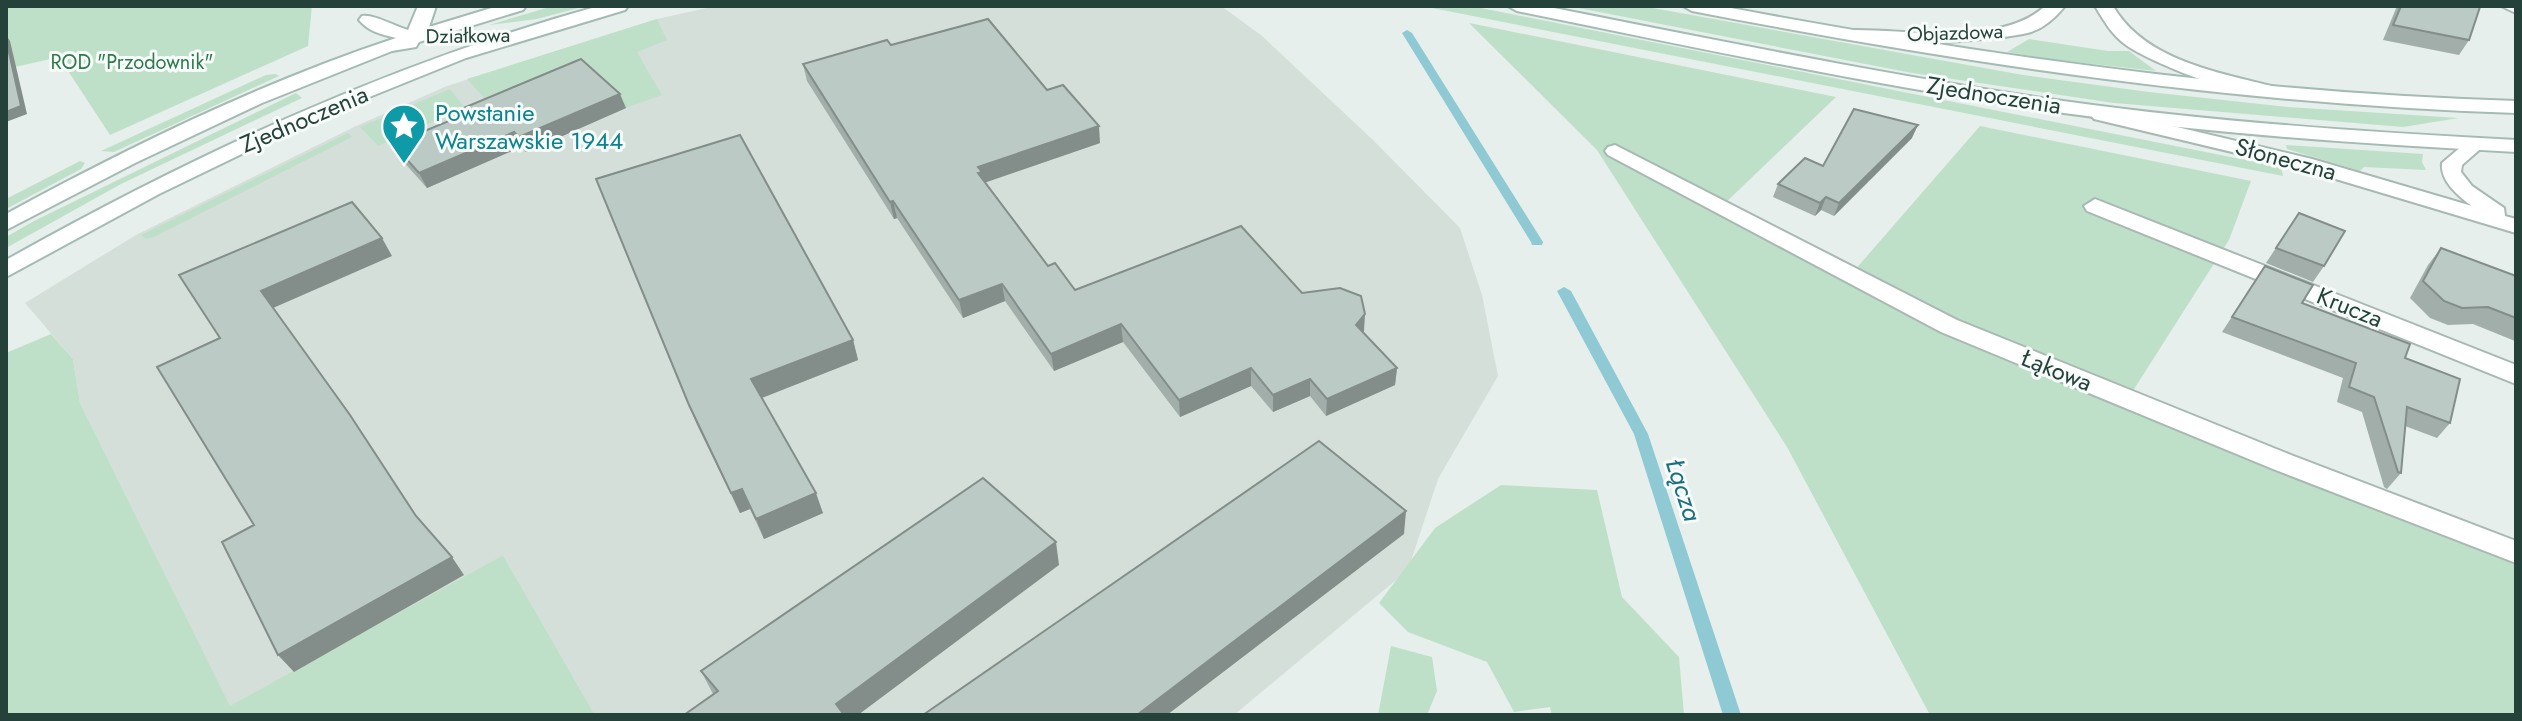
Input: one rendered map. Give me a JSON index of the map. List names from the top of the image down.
{
  "streets": {
    "main road": [
      "Objazdowa",
      "Działkowa",
      "Zjednoczenia",
      "Słoneczna",
      "Krucza",
      "Łąkowa"
    ]
  },
  "crossings": [
    ["Objazdowa", "Zjednoczenia"],
    ["Działkowa", "Zjednoczenia"],
    ["Zjednoczenia", "Słoneczna"]
  ],
  "water": ["Łącza"],
  "parks": ["ROD \"Przodownik\""],
  "places": {
    "place": ["Powstanie Warszawskie 1944"]
  }
}
